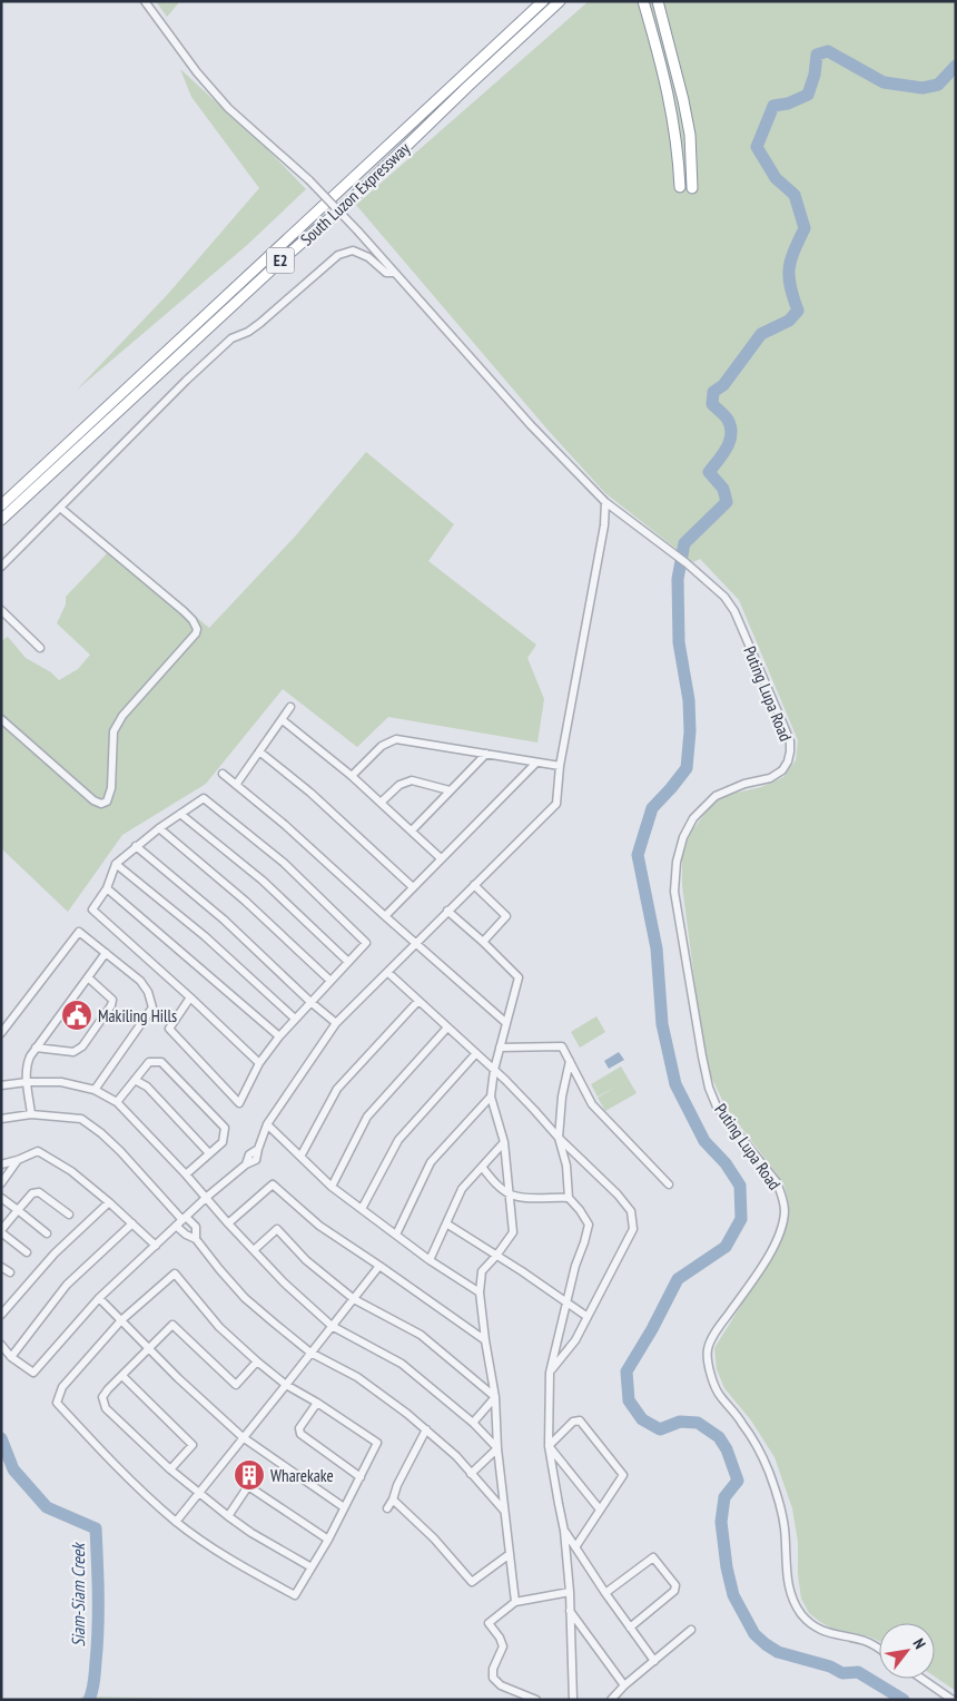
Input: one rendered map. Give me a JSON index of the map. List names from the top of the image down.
{
  "streets": {
    "highway": ["South Luzon Expressway", "E2"],
    "street": ["Puting Lupa Road"]
  },
  "water": ["Siam-Siam Creek"],
  "places": {
    "public building": ["Makiling Hills"],
    "building": ["Wharekake"]
  },
  "north": "top right"
}
